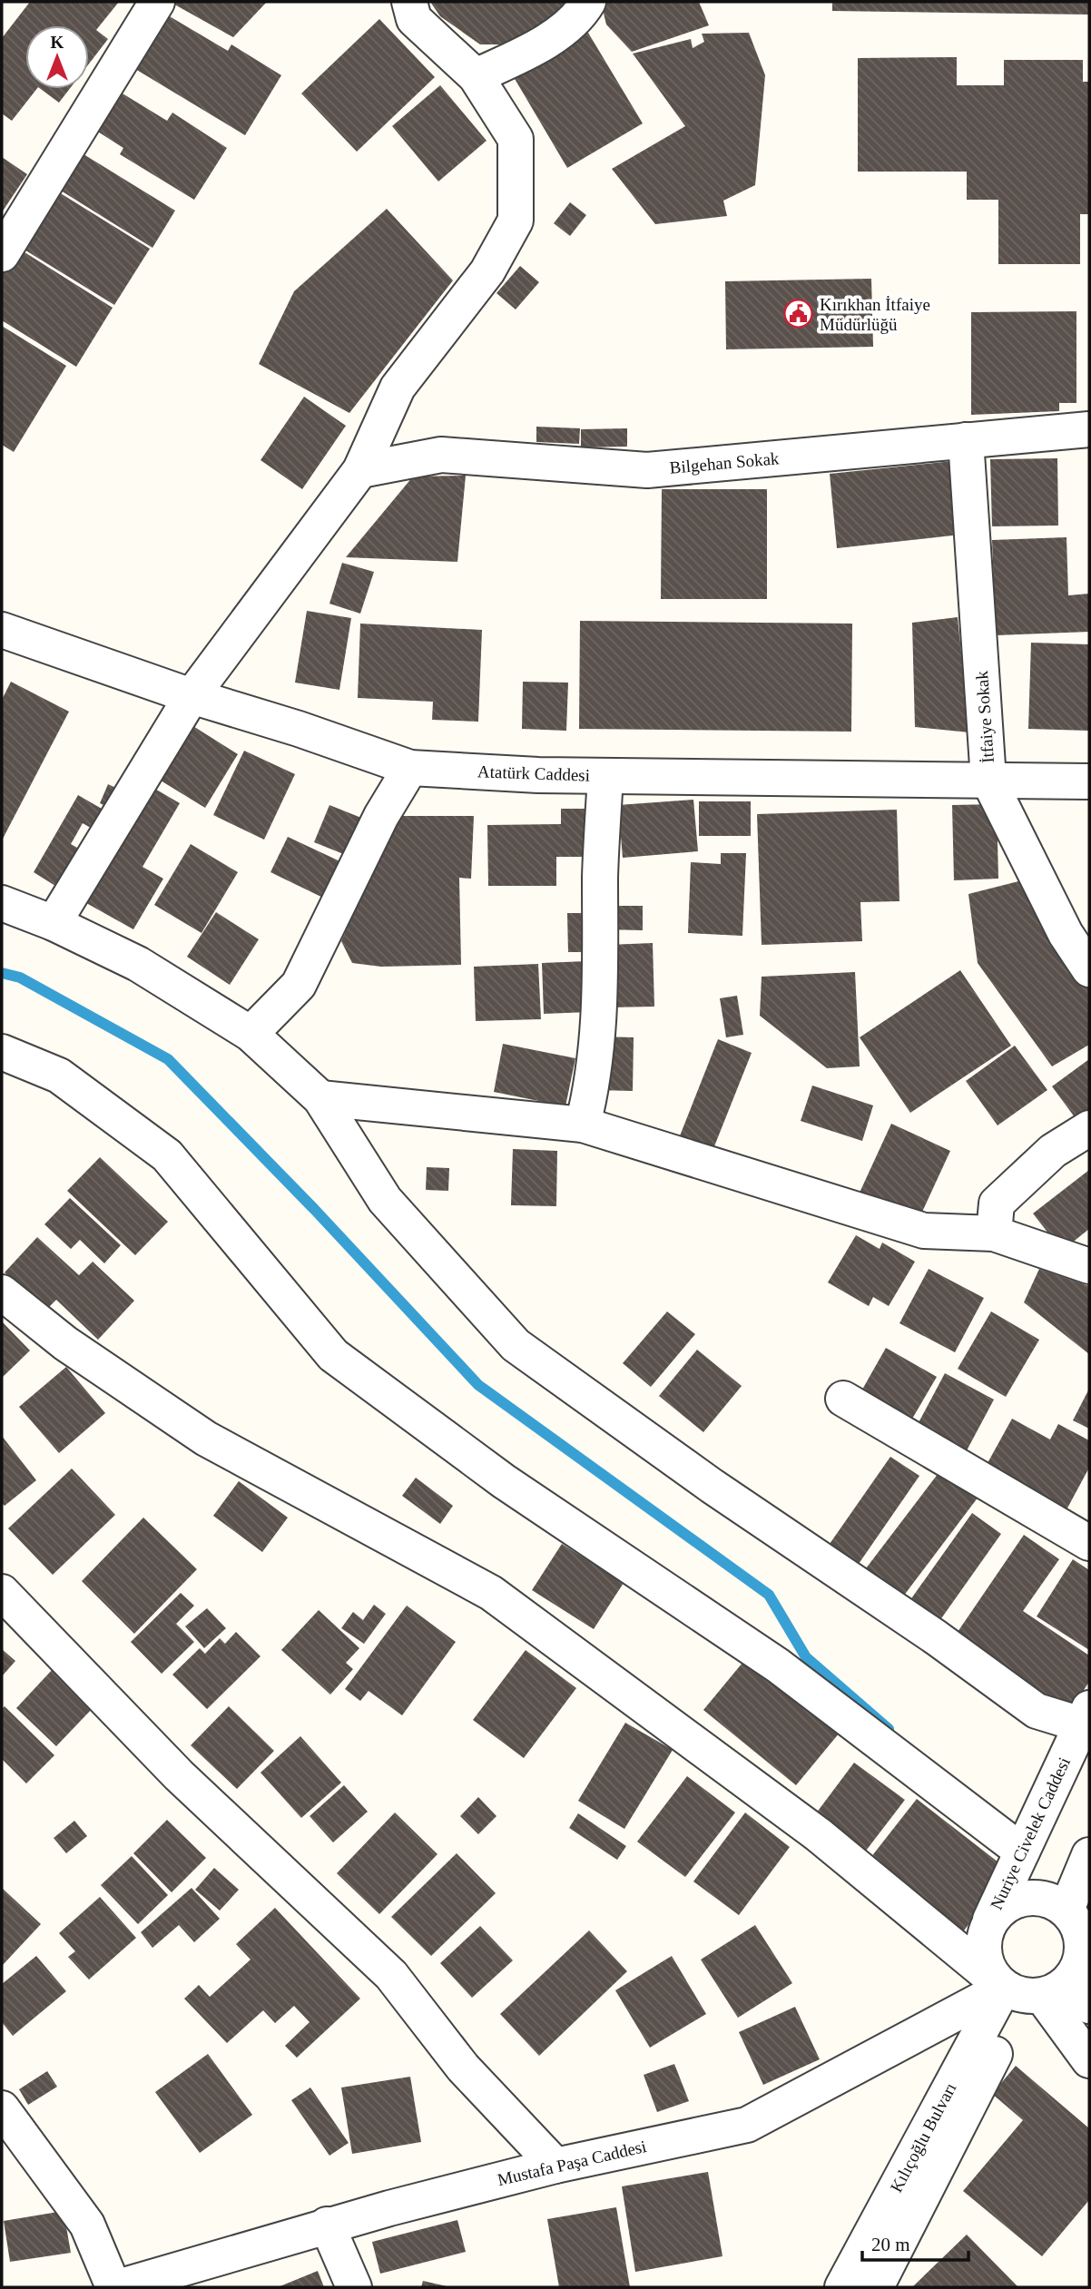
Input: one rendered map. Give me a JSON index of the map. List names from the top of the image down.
{
  "streets": {
    "street": [
      "Bilgehan Sokak",
      "İtfaiye Sokak",
      "Atatürk Caddesi",
      "Nuriye Civelek Caddesi",
      "Kılıçoğlu Bulvarı",
      "Mustafa Paşa Caddesi"
    ]
  },
  "crossings": [
    ["Bilgehan Sokak", "İtfaiye Sokak"],
    ["İtfaiye Sokak", "Atatürk Caddesi"],
    ["Nuriye Civelek Caddesi", "Kılıçoğlu Bulvarı"],
    ["Nuriye Civelek Caddesi", "Mustafa Paşa Caddesi"],
    ["Kılıçoğlu Bulvarı", "Mustafa Paşa Caddesi"]
  ],
  "places": {
    "public building": ["Kırıkhan İtfaiye Müdürlüğü"]
  },
  "scale_bar": "20 m",
  "north": "top"
}
